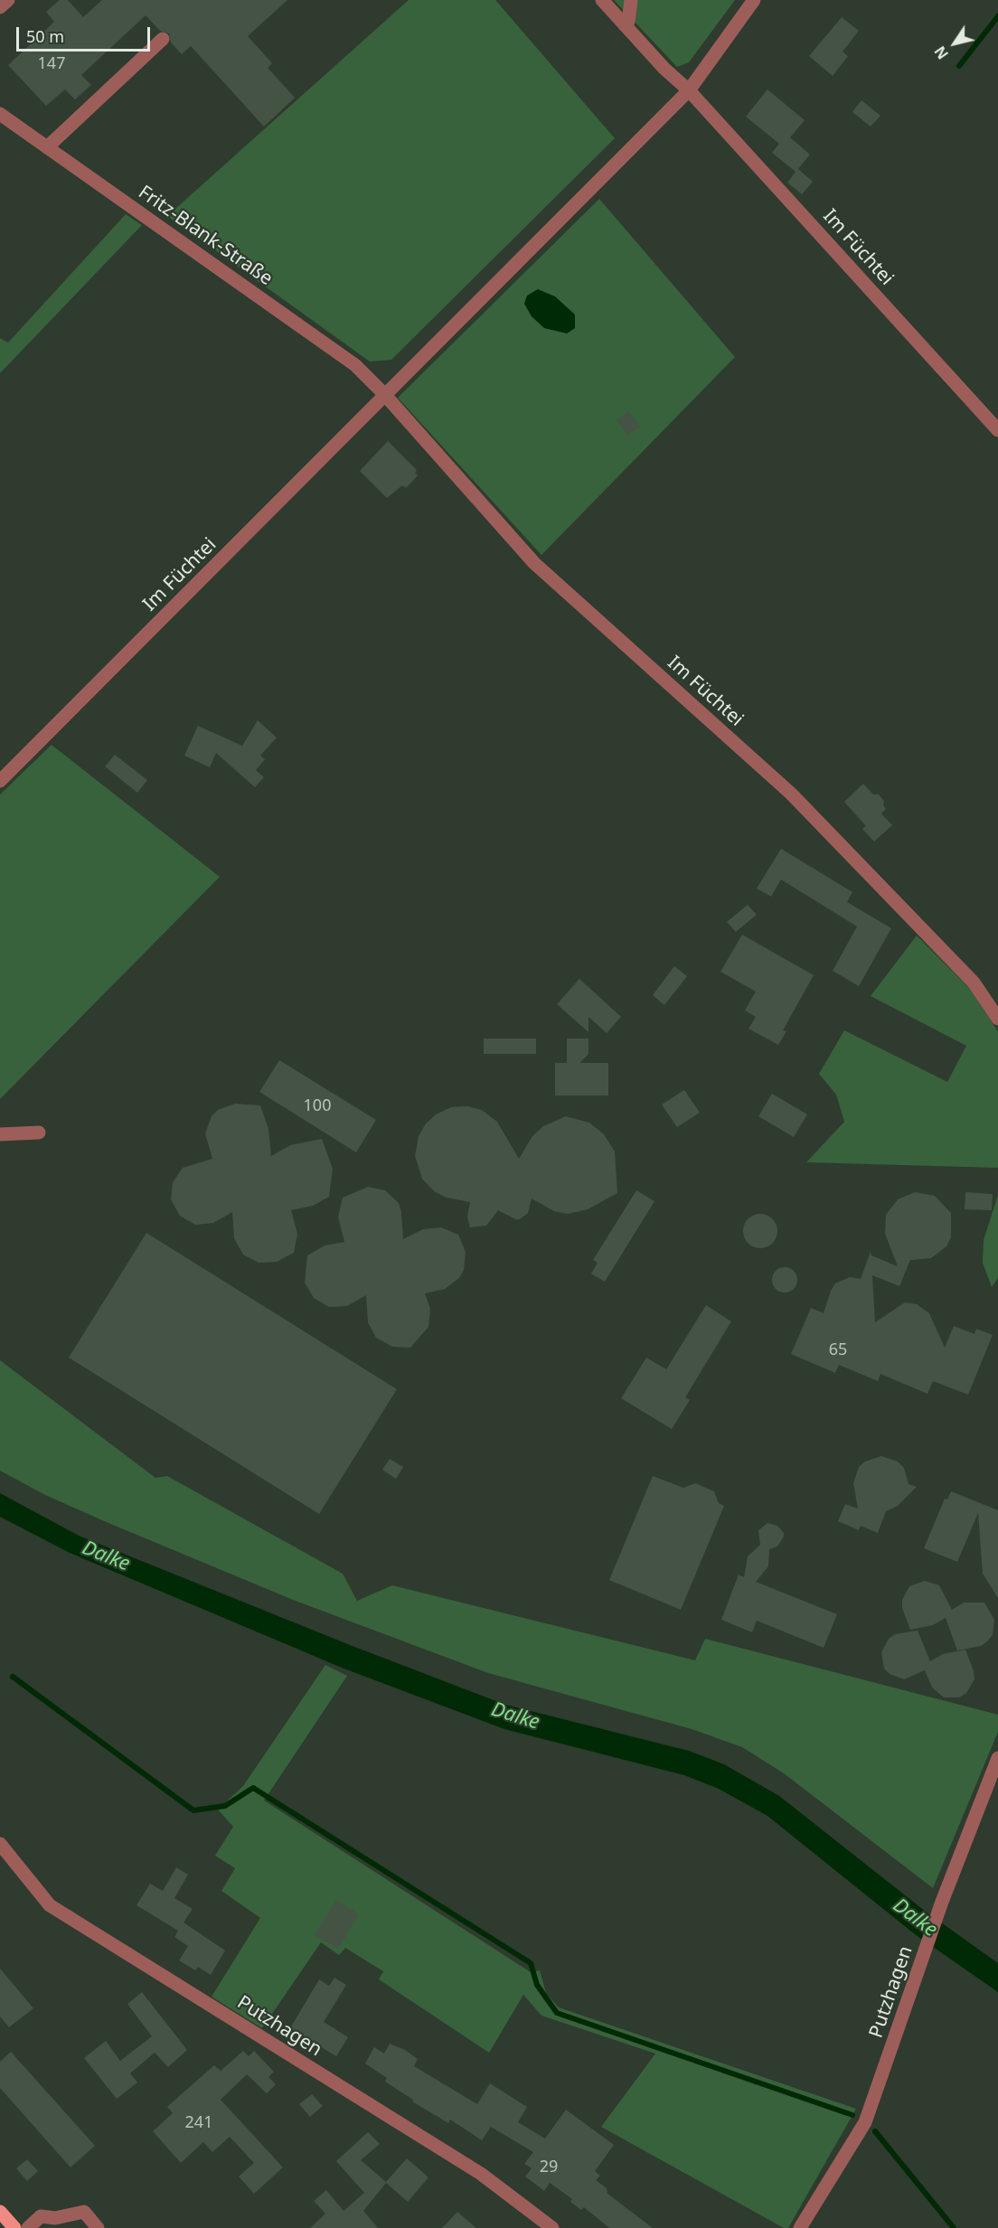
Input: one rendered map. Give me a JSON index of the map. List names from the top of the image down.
{
  "streets": {
    "street": ["Fritz-Blank-Straße", "Im Füchtei", "Putzhagen"]
  },
  "crossings": [
    ["Fritz-Blank-Straße", "Im Füchtei"]
  ],
  "water": ["Dalke"],
  "house_numbers": [
    "147",
    "100",
    "65",
    "241",
    "29"
  ],
  "scale_bar": "50 m",
  "north": "bottom left"
}
